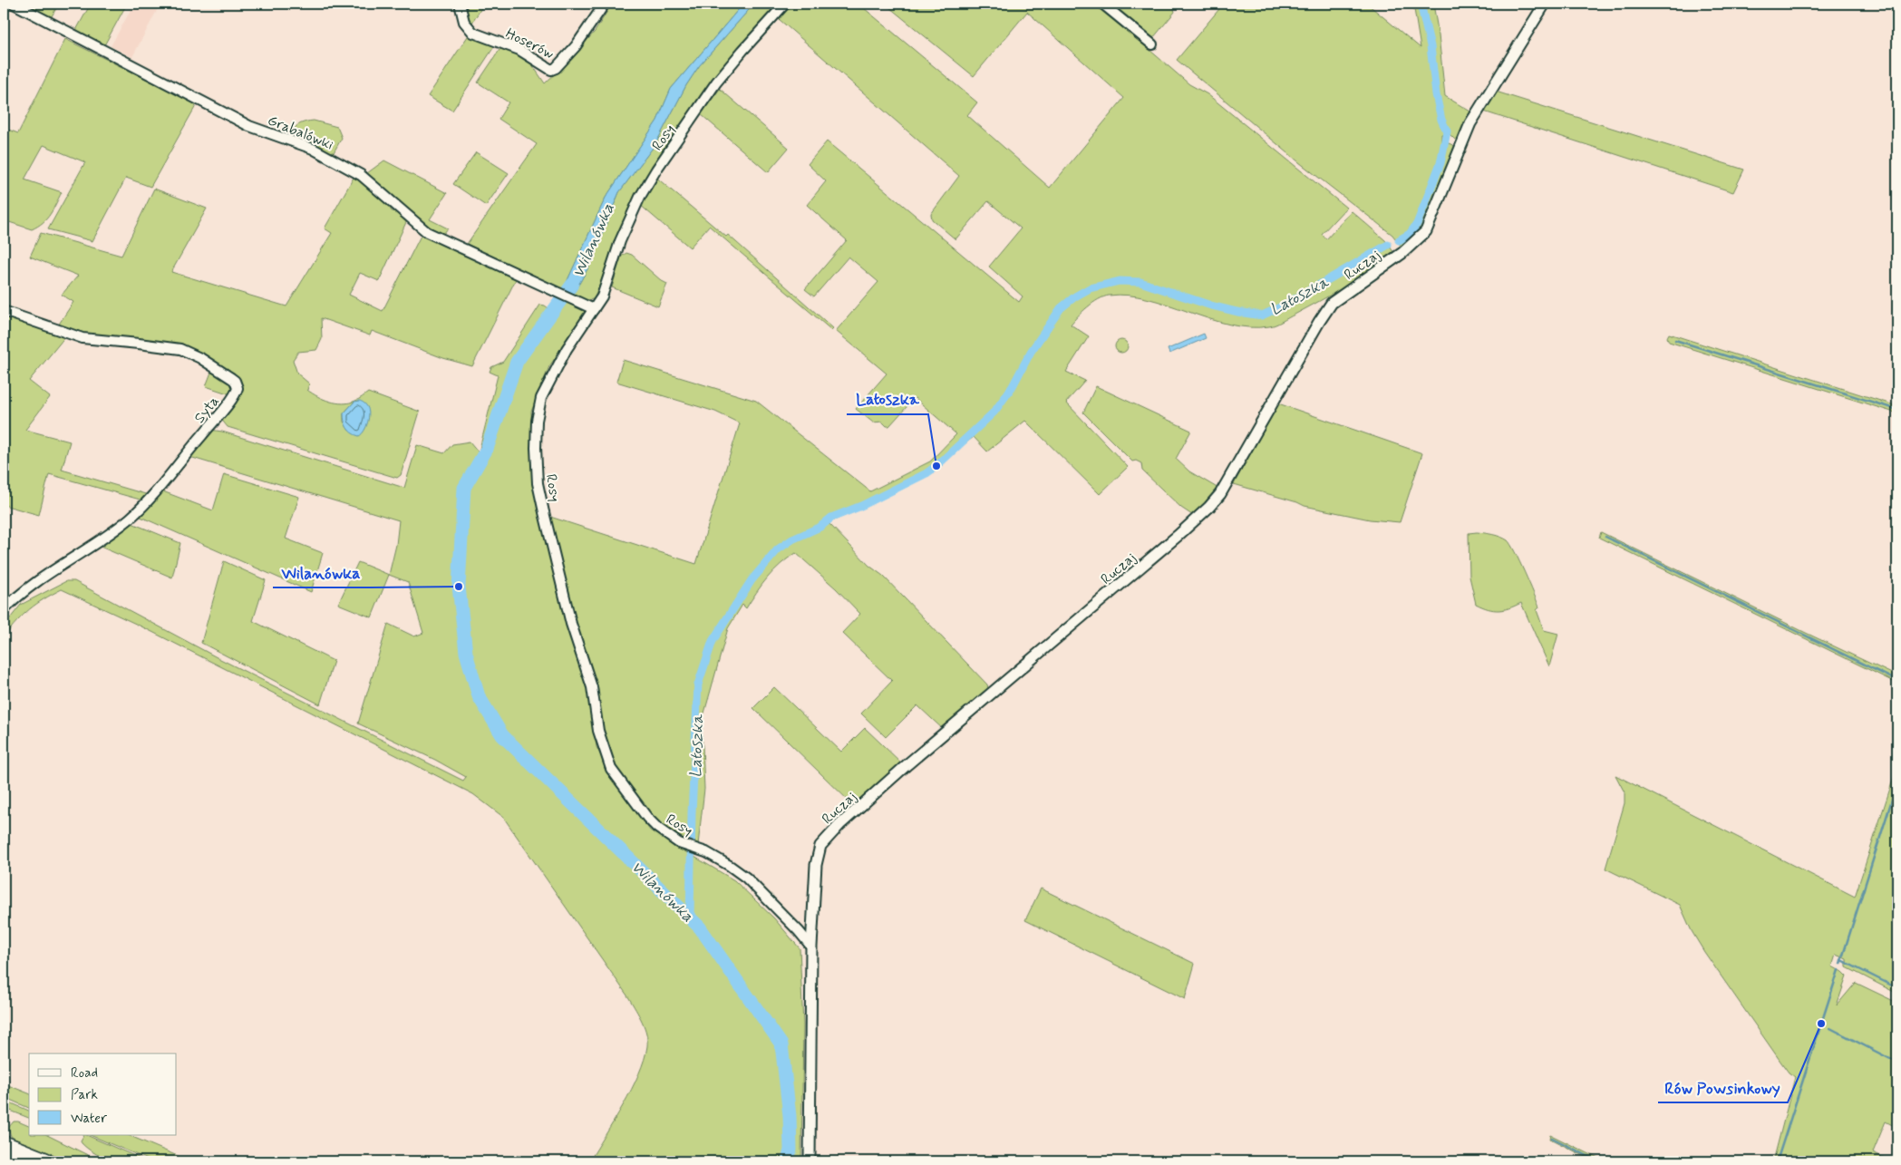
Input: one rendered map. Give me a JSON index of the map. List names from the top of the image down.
{
  "streets": {
    "street": [
      "Hoserów",
      "Grabalówki",
      "Rosy",
      "Ruczaj",
      "Syta"
    ]
  },
  "crossings": [
    ["Grabalówki", "Rosy"],
    ["Rosy", "Ruczaj"]
  ],
  "water": ["Wilanówka", "Latoszka"],
  "places": ["Latoszka", "Wilanówka", "Rów Powsinkowy"],
  "legend": ["Road", "Park", "Water"]
}
